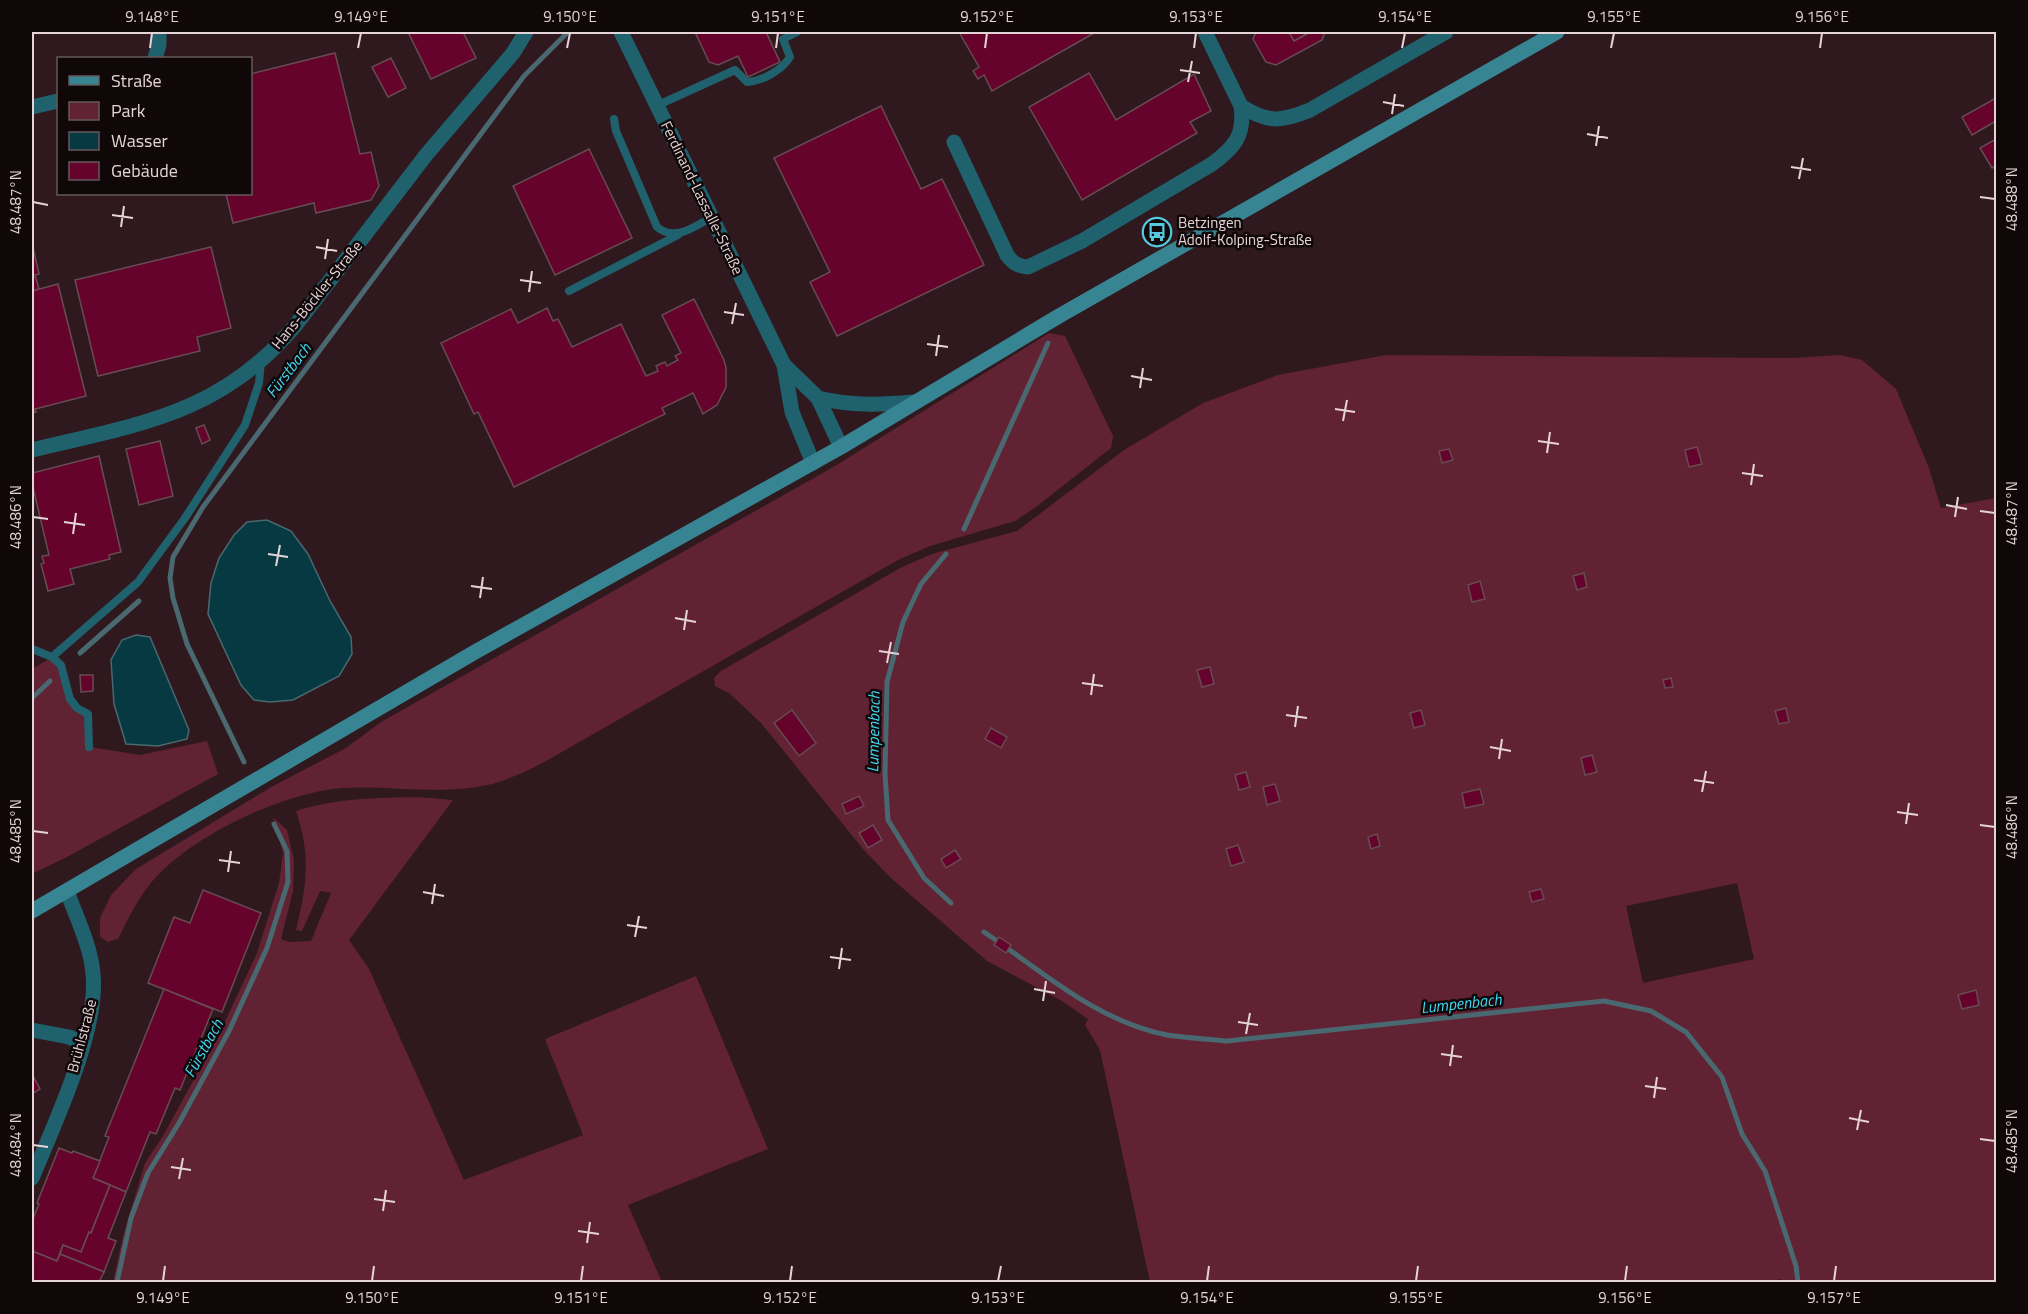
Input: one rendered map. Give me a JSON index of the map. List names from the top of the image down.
{
  "streets": {
    "street": ["Ferdinand-Lassalle-Straße", "Hans-Böckler-Straße", "Brühlstraße"]
  },
  "water": ["Fürstbach", "Lumpenbach"],
  "places": {
    "bus stop": ["Betzingen Adolf-Kolping-Straße"]
  },
  "legend": [
    "Straße",
    "Park",
    "Wasser",
    "Gebäude"
  ],
  "coordinates": [
    "9.148°E",
    "9.149°E",
    "9.150°E",
    "9.151°E",
    "9.152°E",
    "9.153°E",
    "9.154°E",
    "9.155°E",
    "9.156°E",
    "48.488°N",
    "48.487°N",
    "48.486°N",
    "48.485°N",
    "48.484°N",
    "9.157°E"
  ]
}
